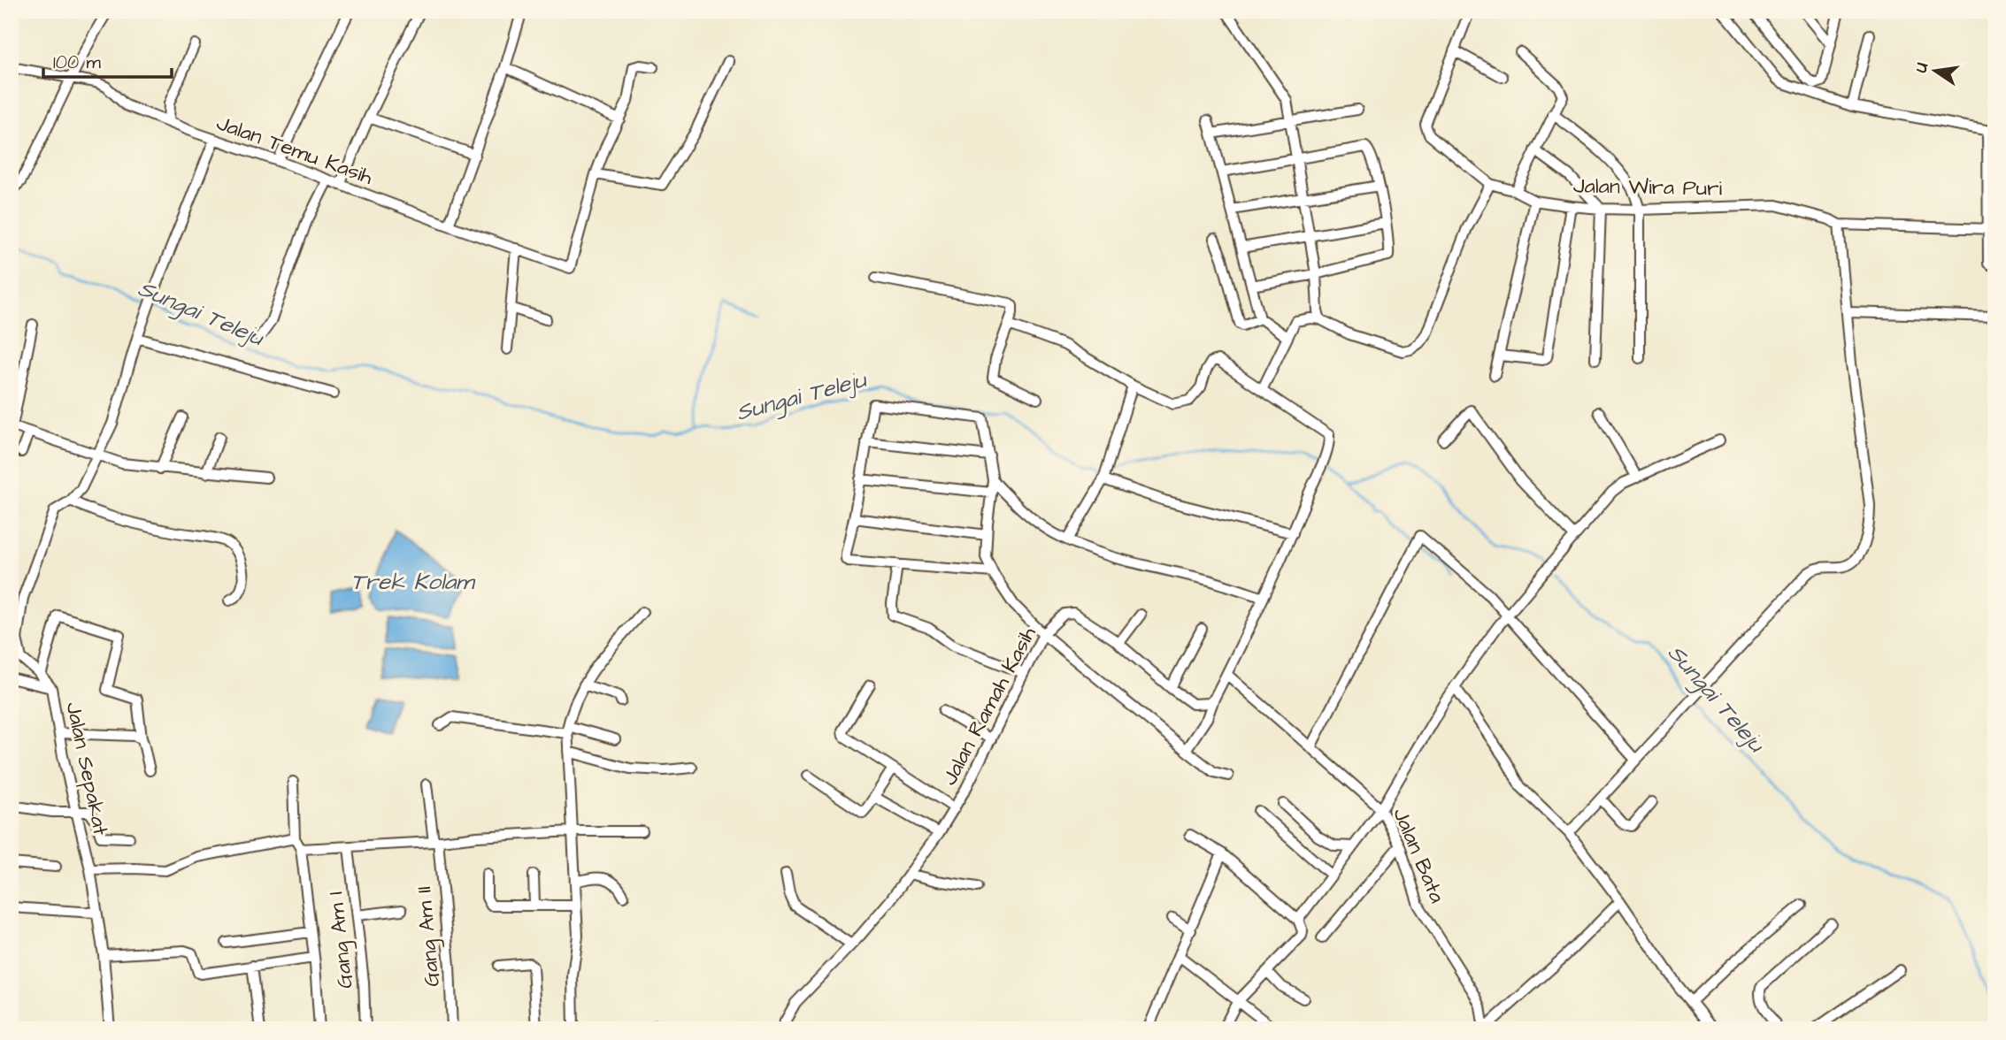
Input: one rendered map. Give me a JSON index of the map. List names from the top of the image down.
{
  "streets": {
    "street": [
      "Jalan Temu Kasih",
      "Jalan Wira Puri",
      "Jalan Ramah Kasih",
      "Jalan Sepakat",
      "Jalan Bata",
      "Gang Am II",
      "Gang Am I"
    ]
  },
  "crossings": [
    ["Jalan Temu Kasih", "Jalan Sepakat"]
  ],
  "water": ["Sungai Teleju", "Trek Kolam"],
  "scale_bar": "100 m",
  "north": "left"
}
